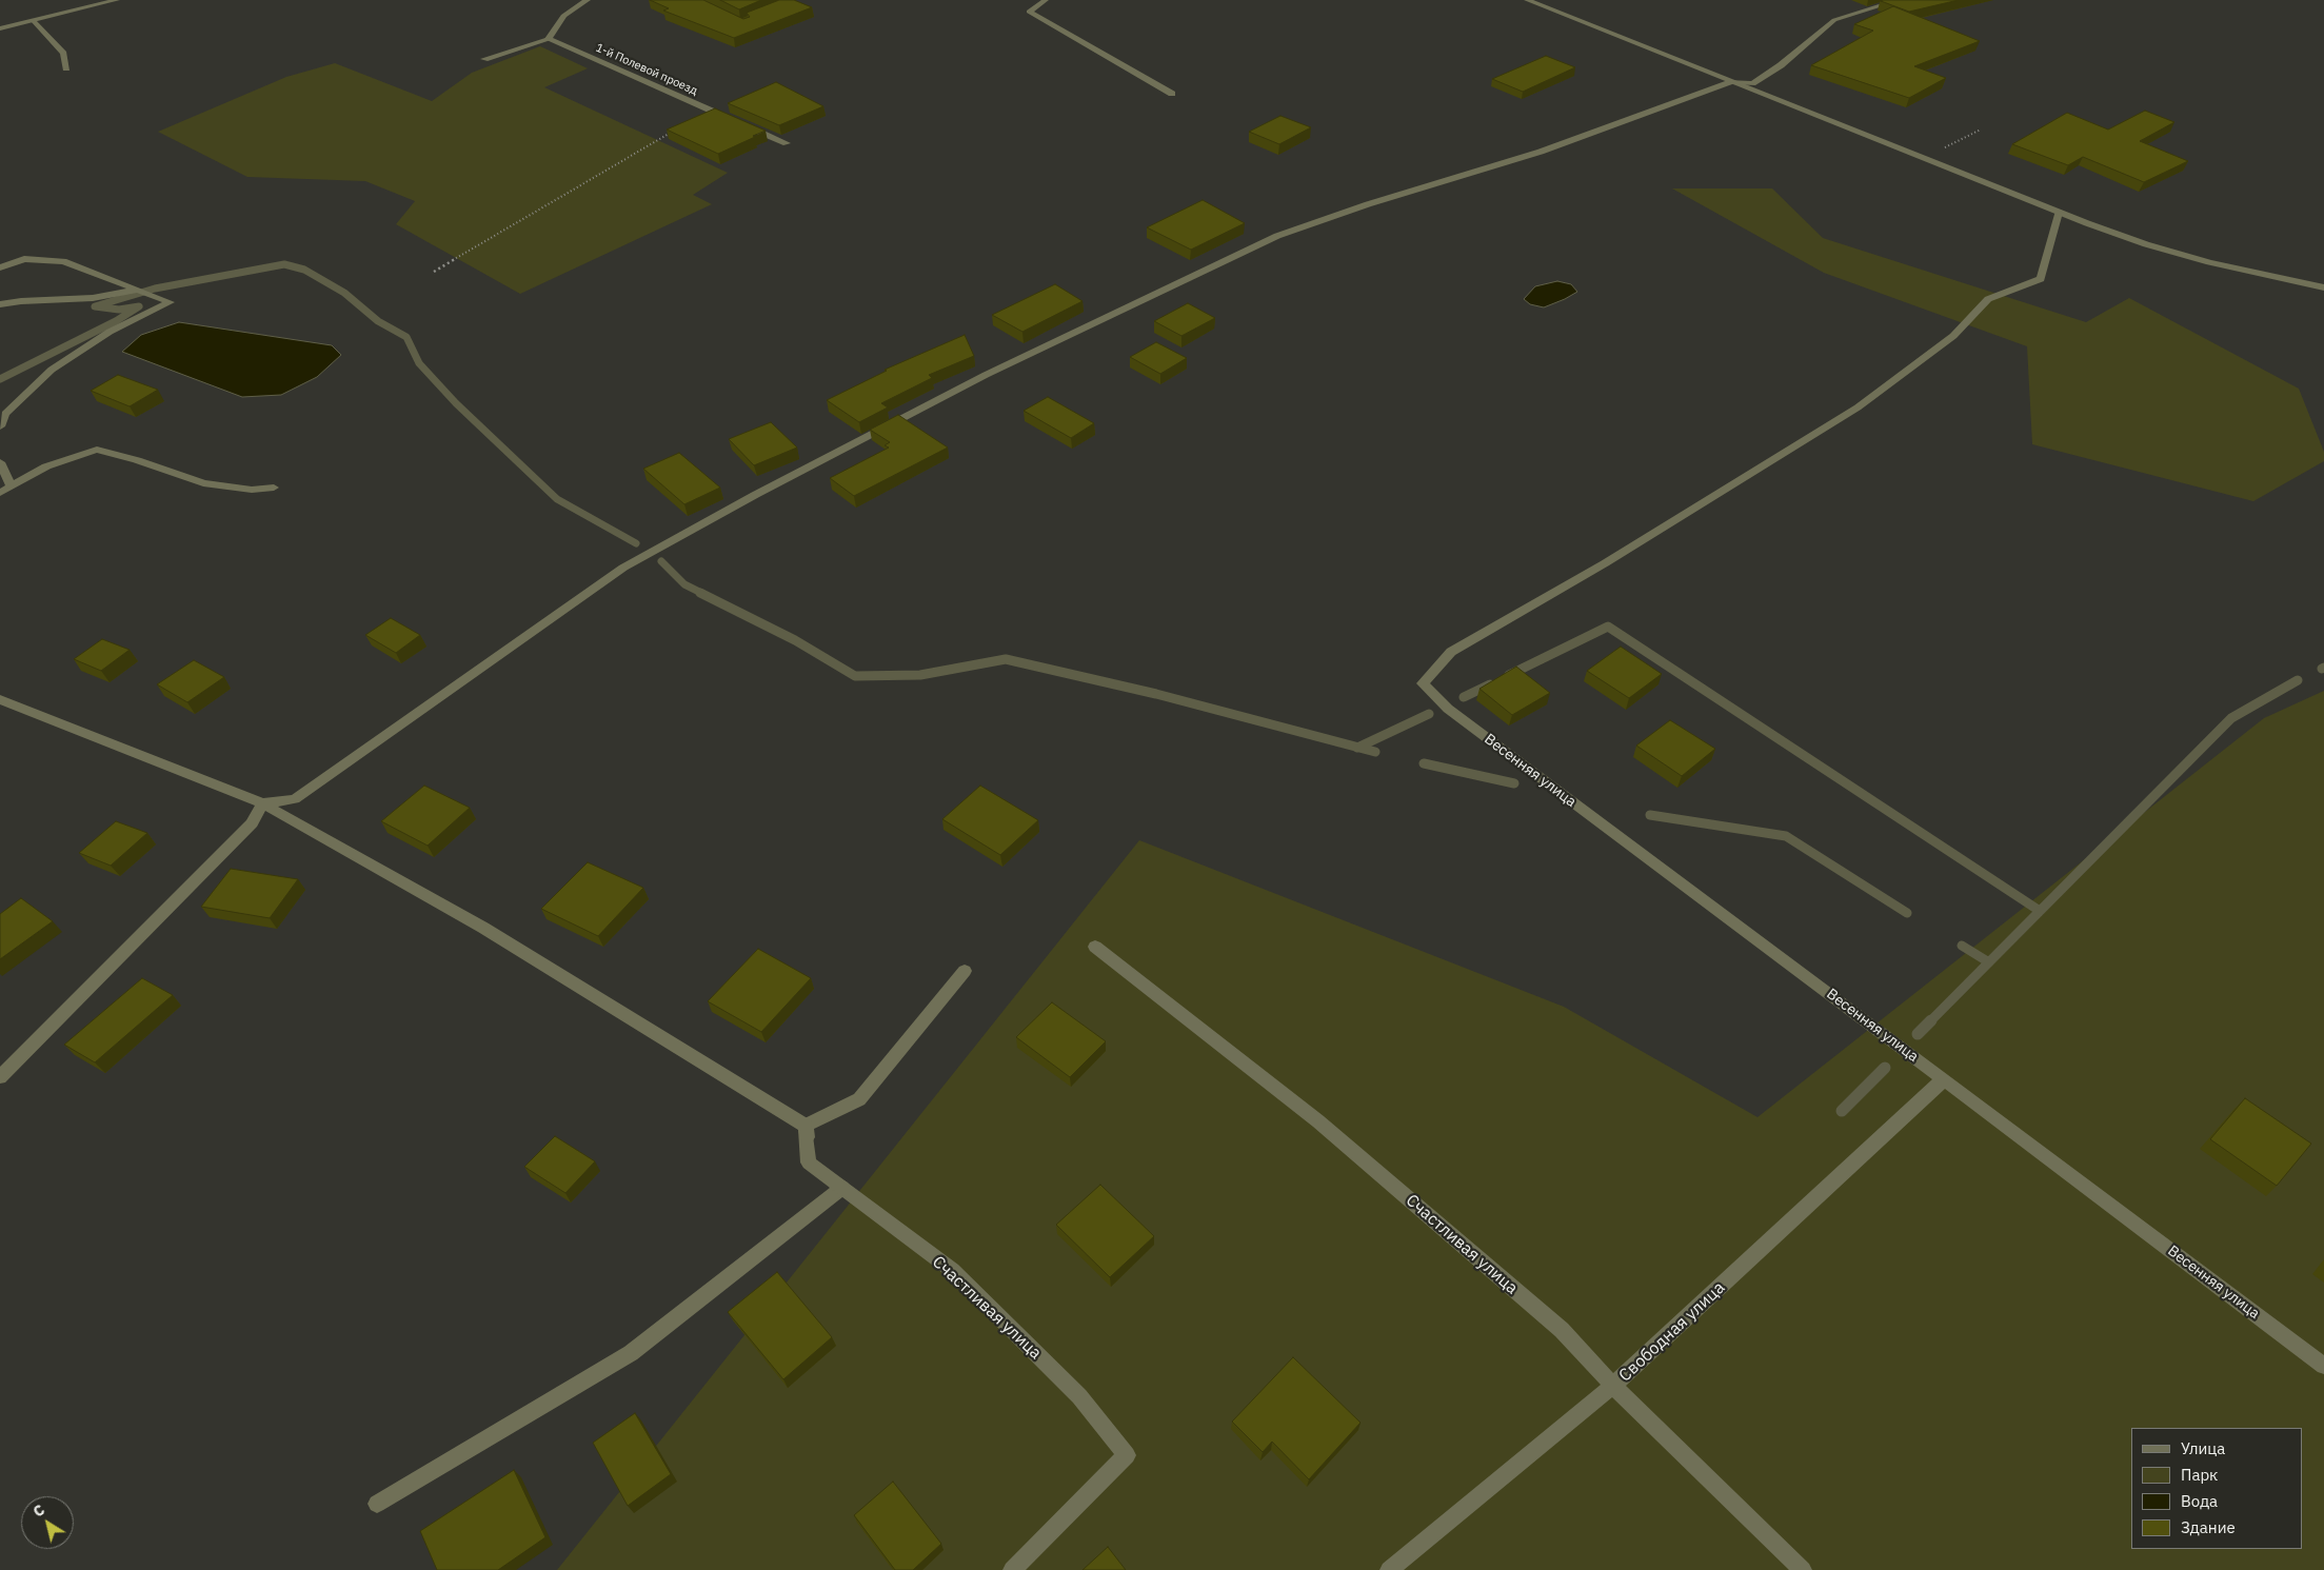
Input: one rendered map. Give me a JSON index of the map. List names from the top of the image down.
{
  "streets": {
    "street": [
      "1-й Полевой проезд",
      "Весенняя улица",
      "Счастливая улица",
      "Свободная улица"
    ]
  },
  "crossings": [
    ["Весенняя улица", "Свободная улица"],
    ["Счастливая улица", "Свободная улица"]
  ],
  "legend": [
    "Улица",
    "Парк",
    "Вода",
    "Здание"
  ],
  "north": "top left"
}
